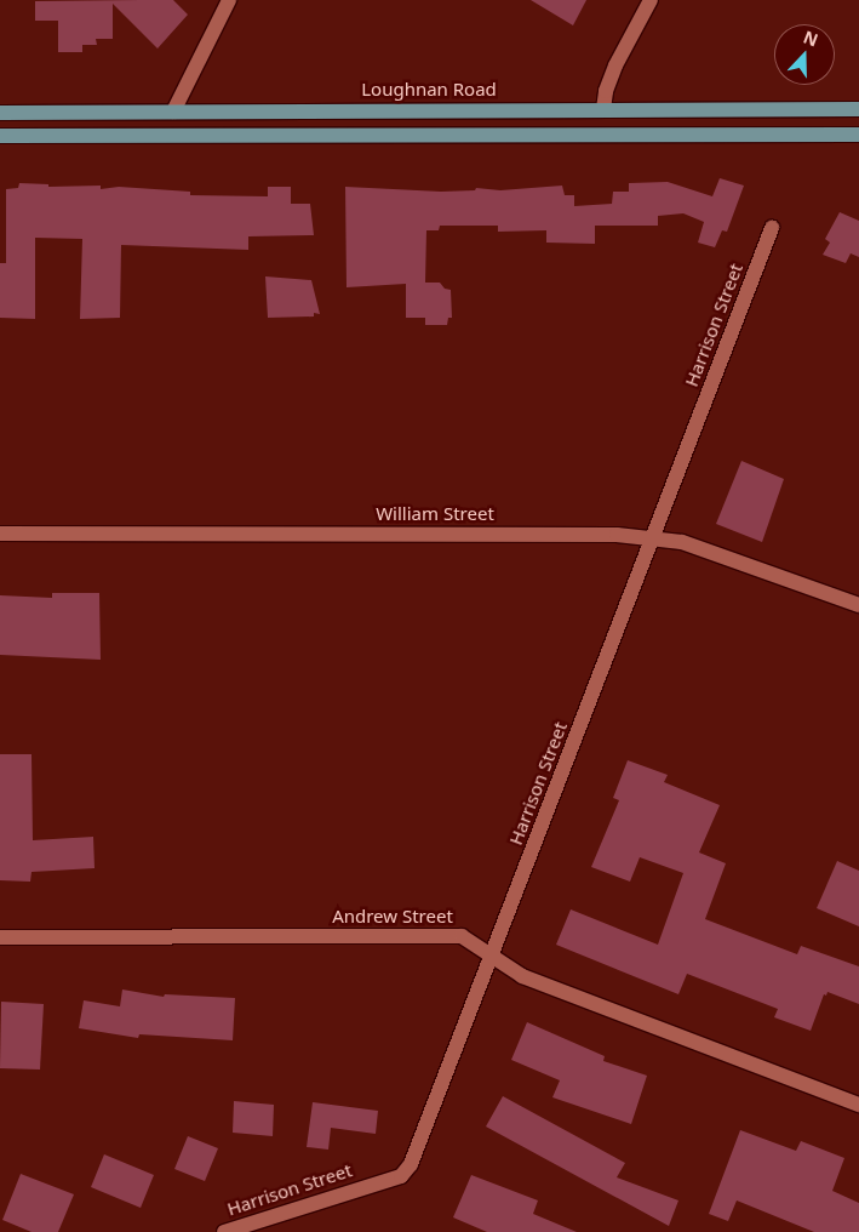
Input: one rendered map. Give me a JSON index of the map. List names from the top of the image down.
{
  "streets": {
    "main road": ["Loughnan Road"],
    "street": ["Harrison Street", "William Street", "Andrew Street"]
  },
  "crossings": [
    ["Harrison Street", "William Street"],
    ["Harrison Street", "Andrew Street"]
  ],
  "north": "top"
}
